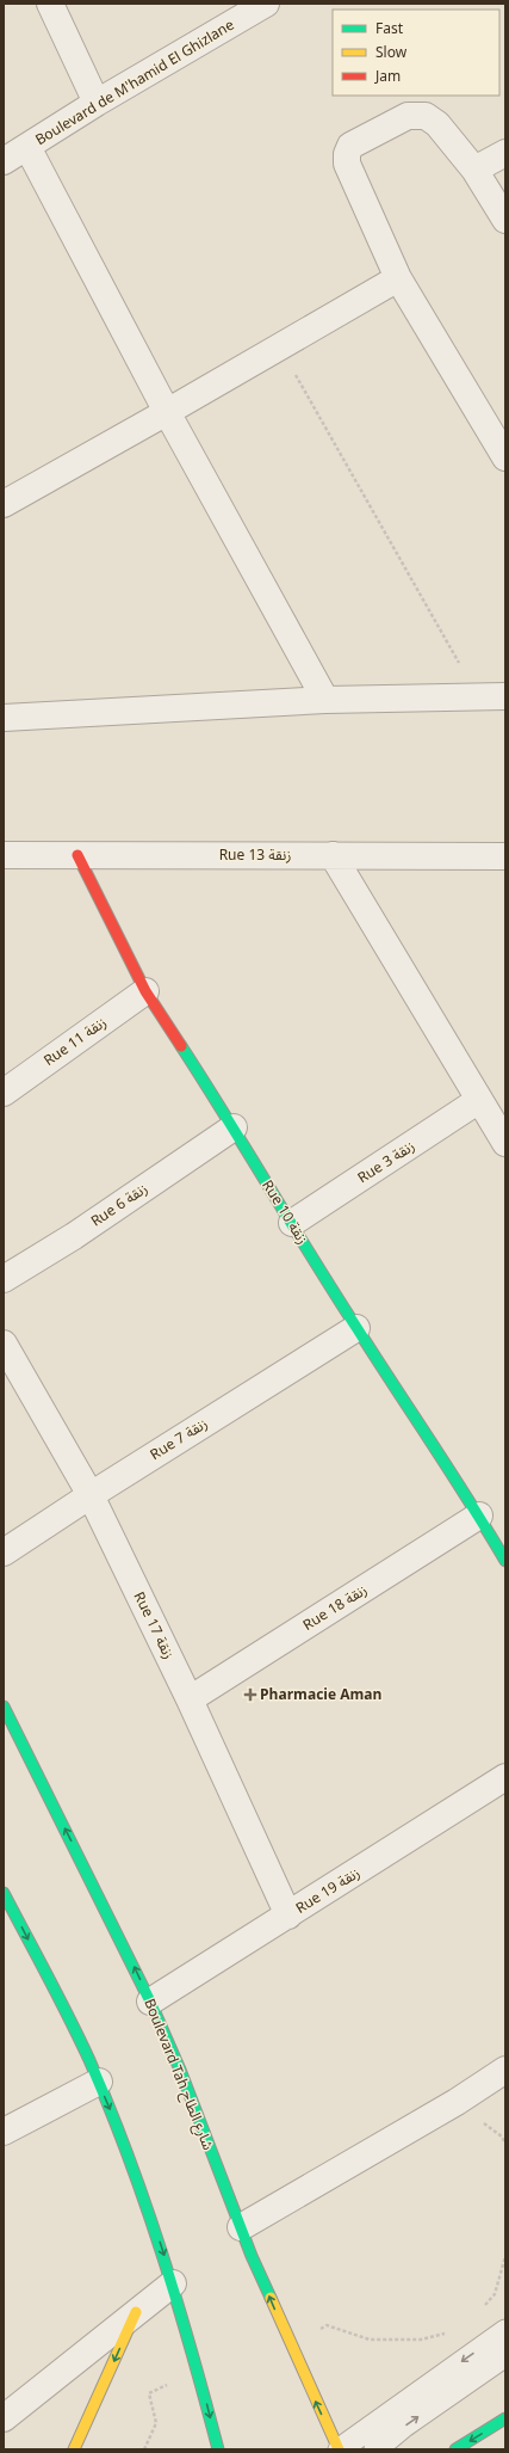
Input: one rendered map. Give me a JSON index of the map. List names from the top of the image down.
{
  "streets": {
    "main road": ["Rue 10 زنقة", "Boulevard Tah شارع الطاح"],
    "street": [
      "Boulevard de M'hamid El Ghizlane",
      "Rue 13 زنقة",
      "Rue 11 زنقة",
      "Rue 3 زنقة",
      "Rue 6 زنقة",
      "Rue 7 زنقة",
      "Rue 18 زنقة",
      "Rue 17 زنقة",
      "Rue 19 زنقة"
    ]
  },
  "crossings": [
    ["Rue 13 زنقة", "Rue 10 زنقة"],
    ["Rue 11 زنقة", "Rue 10 زنقة"],
    ["Rue 3 زنقة", "Rue 10 زنقة"],
    ["Rue 6 زنقة", "Rue 10 زنقة"],
    ["Rue 10 زنقة", "Rue 7 زنقة"],
    ["Rue 10 زنقة", "Rue 18 زنقة"],
    ["Rue 7 زنقة", "Rue 17 زنقة"],
    ["Rue 18 زنقة", "Rue 17 زنقة"],
    ["Rue 17 زنقة", "Rue 19 زنقة"],
    ["Rue 19 زنقة", "Boulevard Tah شارع الطاح"]
  ],
  "places": {
    "health": ["Pharmacie Aman"]
  },
  "legend": ["Fast", "Slow", "Jam"]
}
